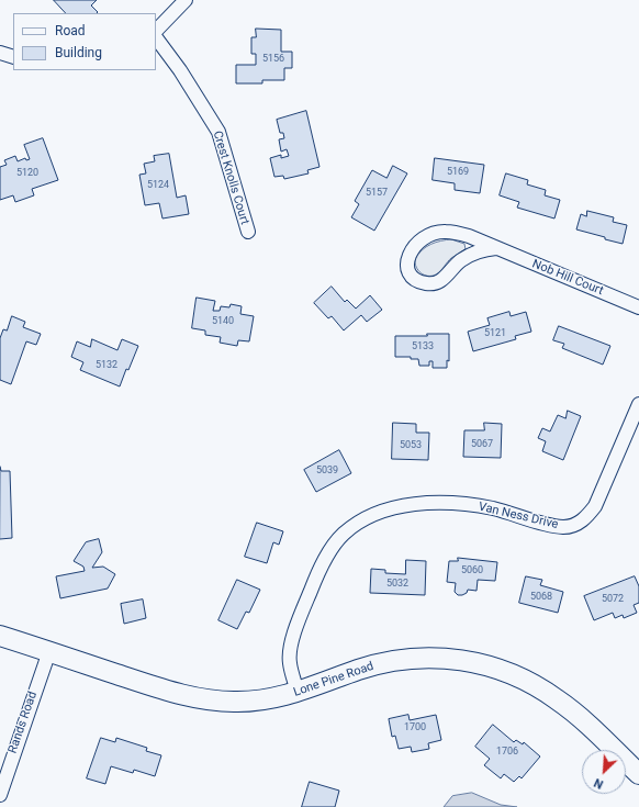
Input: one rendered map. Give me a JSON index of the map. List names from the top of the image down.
{
  "streets": {
    "street": [
      "Crest Knolls Court",
      "Nob Hill Court",
      "Van Ness Drive",
      "Lone Pine Road",
      "Rands Road"
    ]
  },
  "crossings": [
    ["Van Ness Drive", "Lone Pine Road"],
    ["Lone Pine Road", "Rands Road"]
  ],
  "house_numbers": [
    "5156",
    "5169",
    "5120",
    "5124",
    "5157",
    "5140",
    "5121",
    "5133",
    "5132",
    "5067",
    "5053",
    "5039",
    "5060",
    "5032",
    "5068",
    "5072",
    "1700",
    "1706"
  ],
  "legend": ["Road", "Building"],
  "north": "bottom left"
}
